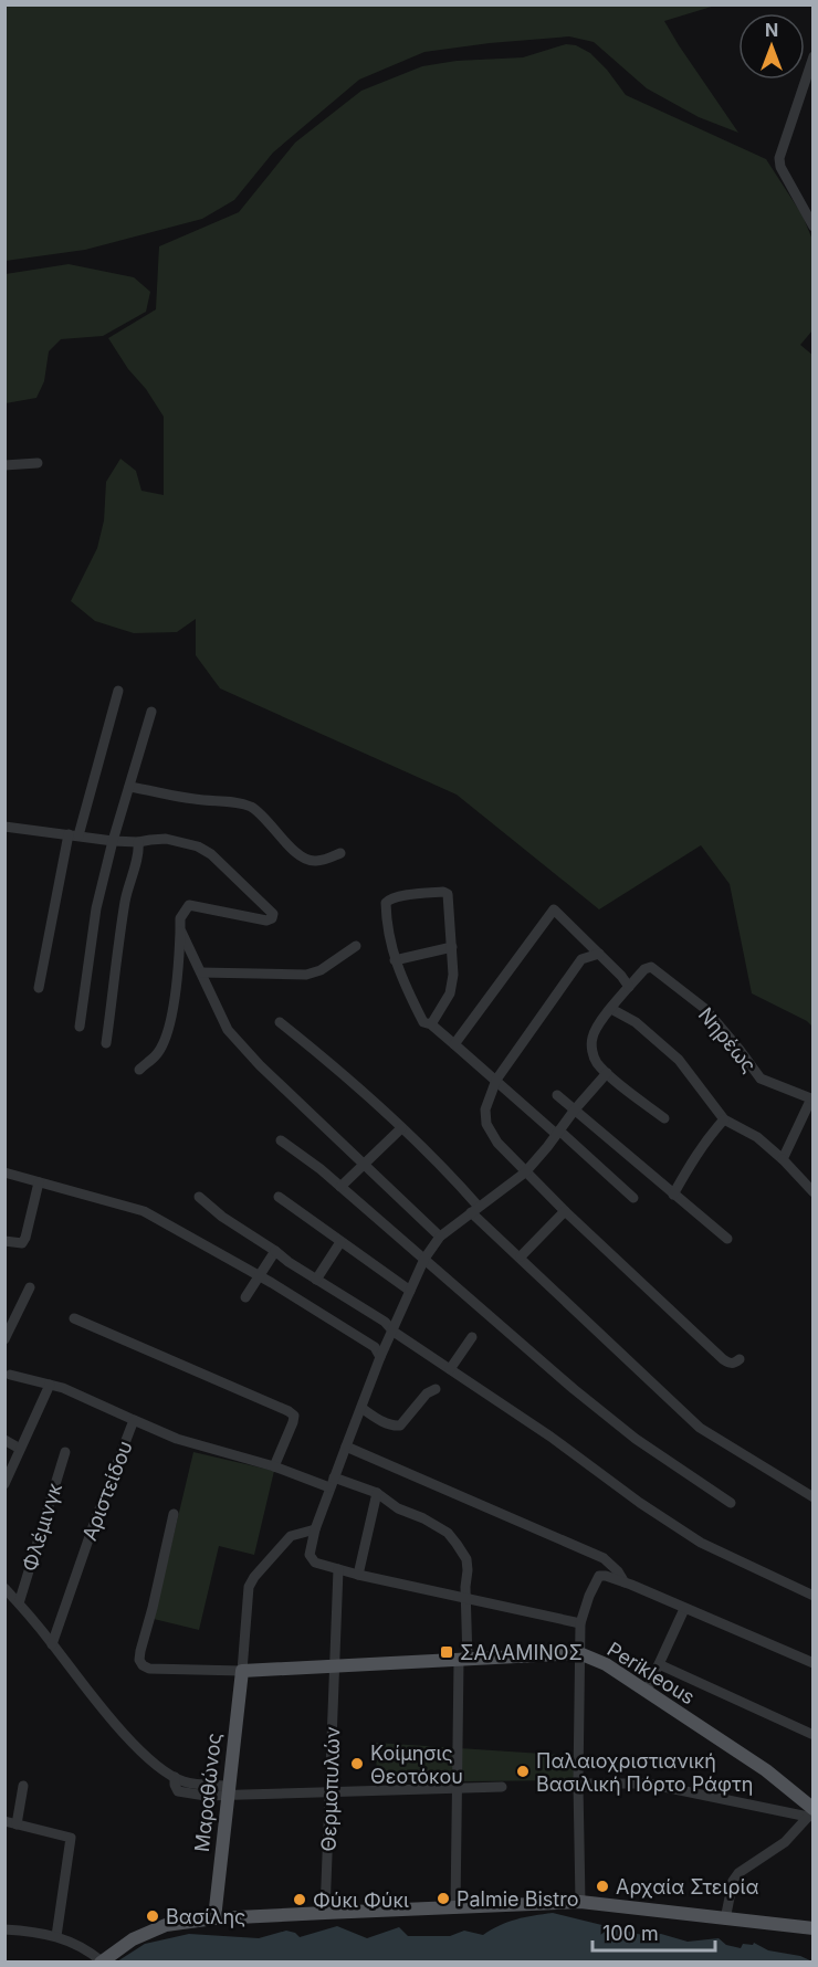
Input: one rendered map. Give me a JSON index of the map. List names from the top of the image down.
{
  "streets": {
    "main road": ["Perikleous", "Μαραθώνος"],
    "street": [
      "Νηρέως",
      "Αριστείδου",
      "Φλέμινγκ",
      "Θερμοπυλών"
    ]
  },
  "crossings": [
    ["Perikleous", "Θερμοπυλών"],
    ["Perikleous", "Μαραθώνος"]
  ],
  "places": {
    "transit": ["ΣΑΛΑΜΙΝΟΣ"],
    "other": [
      "Κοίμησις Θεοτόκου",
      "Παλαιοχριστιανική Βασιλική Πόρτο Ράφτη",
      "Αρχαία Στειρία",
      "Palmie Bistro",
      "Φύκι Φύκι",
      "Βασίλης"
    ]
  },
  "scale_bar": "100 m",
  "north": "top"
}
